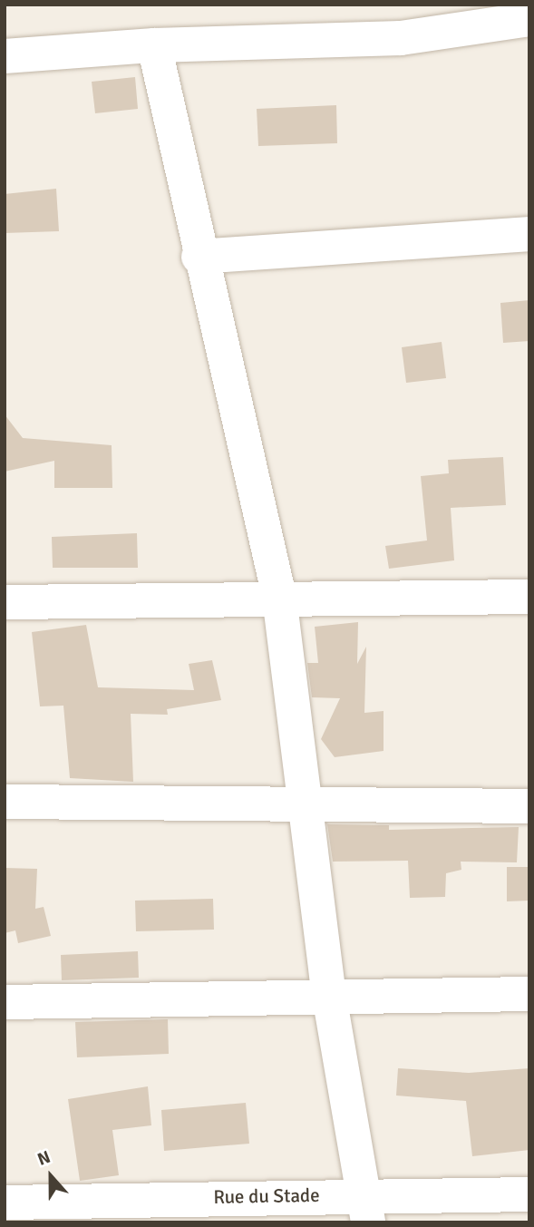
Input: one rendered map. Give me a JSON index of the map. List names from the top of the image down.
{
  "streets": {
    "street": ["Rue du Stade"]
  },
  "north": "top"
}
